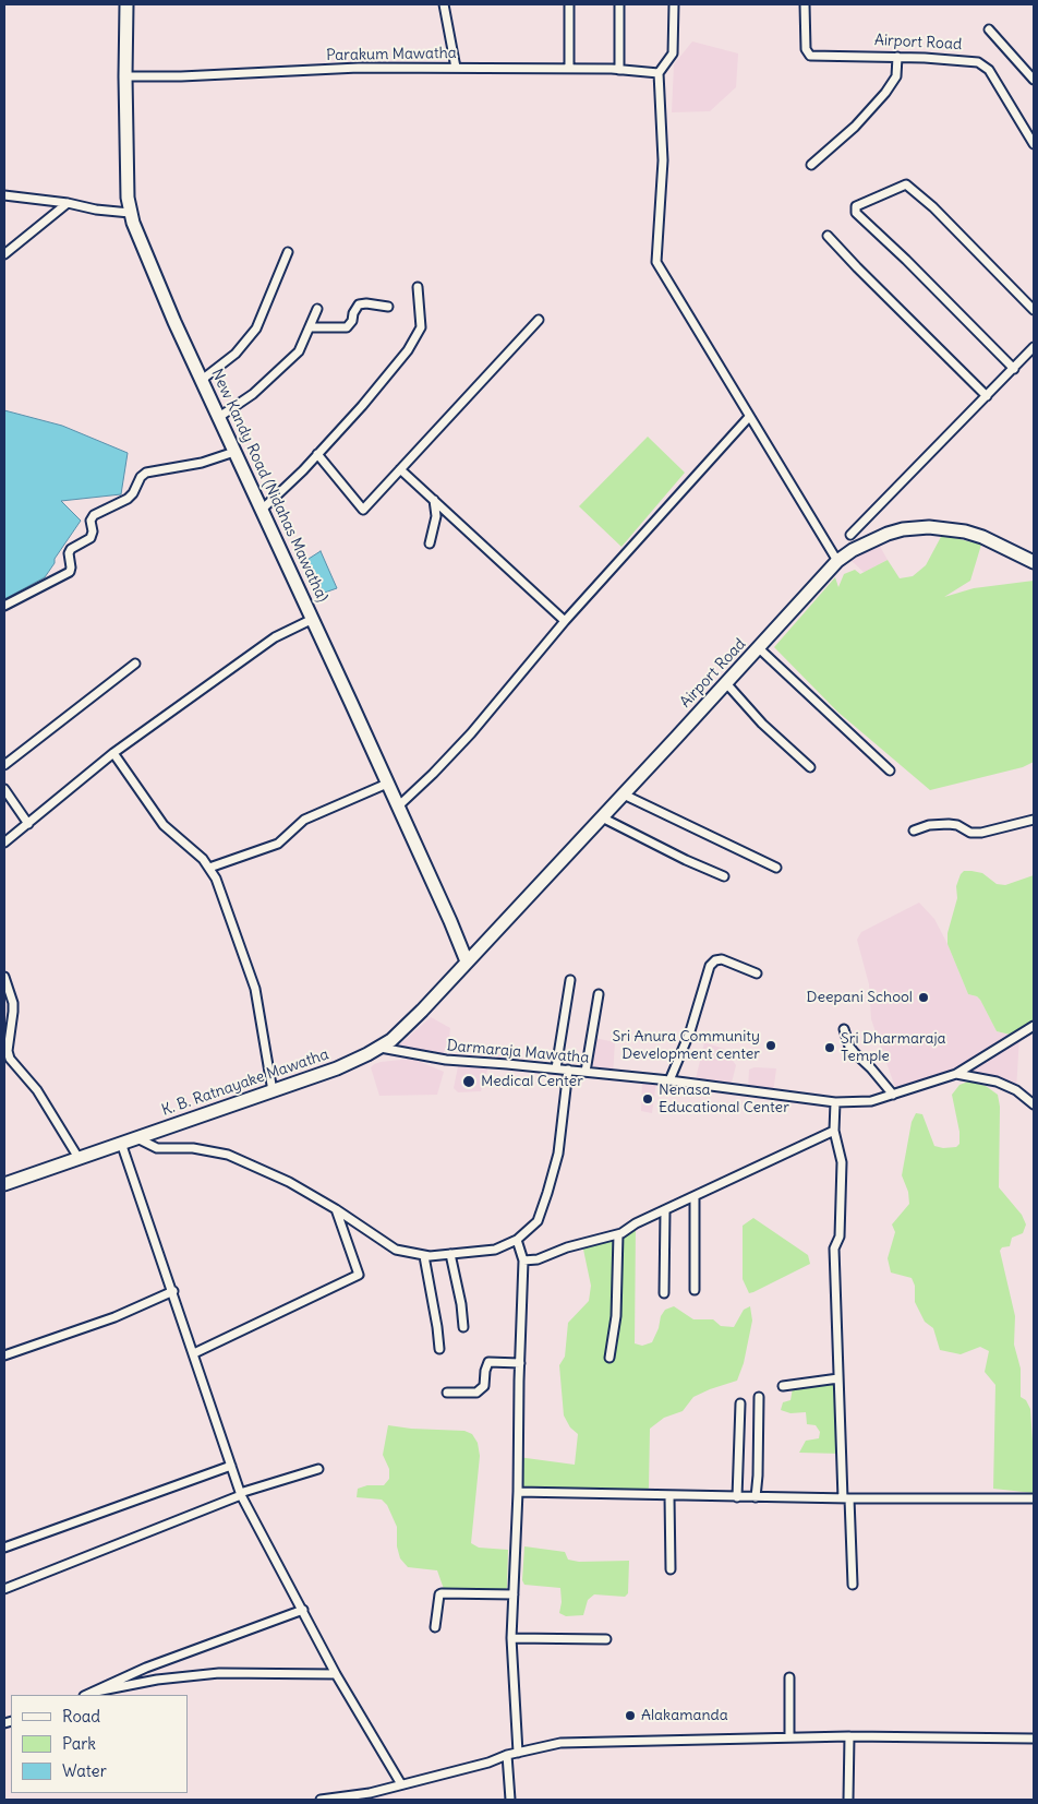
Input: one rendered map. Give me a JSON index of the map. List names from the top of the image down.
{
  "streets": {
    "main road": ["Airport Road", "New Kandy Road (Nidahas Mawatha)", "K. B. Ratnayake Mawatha"],
    "street": ["Parakum Mawatha", "Darmaraja Mawatha"]
  },
  "crossings": [
    ["Airport Road", "New Kandy Road (Nidahas Mawatha)"],
    ["Airport Road", "K. B. Ratnayake Mawatha"],
    ["Parakum Mawatha", "New Kandy Road (Nidahas Mawatha)"],
    ["New Kandy Road (Nidahas Mawatha)", "K. B. Ratnayake Mawatha"],
    ["Darmaraja Mawatha", "K. B. Ratnayake Mawatha"]
  ],
  "places": [
    "Deepani School",
    "Sri Anura Community Development center",
    "Sri Dharmaraja Temple",
    "Medical Center",
    "Nenasa Educational Center",
    "Alakamanda"
  ],
  "legend": ["Road", "Park", "Water"]
}
